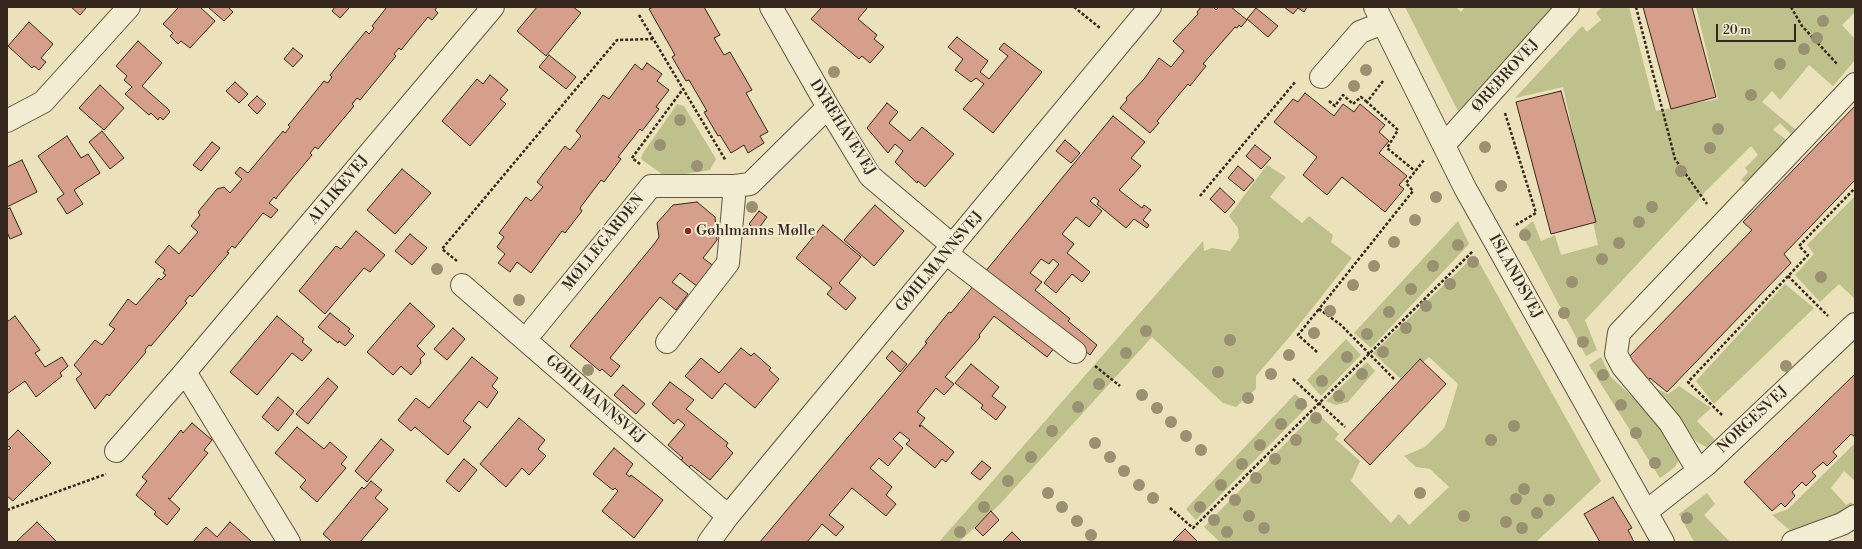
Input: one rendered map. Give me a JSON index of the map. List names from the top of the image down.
{
  "streets": {
    "street": [
      "ØREBROVEJ",
      "DYREHAVEVEJ",
      "ALLIKEVEJ",
      "MØLLEGÅRDEN",
      "GØHLMANNSVEJ",
      "ISLANDSVEJ",
      "NORGESVEJ"
    ]
  },
  "crossings": [
    ["ØREBROVEJ", "ISLANDSVEJ"],
    ["DYREHAVEVEJ", "MØLLEGÅRDEN"],
    ["DYREHAVEVEJ", "GØHLMANNSVEJ"],
    ["ISLANDSVEJ", "NORGESVEJ"]
  ],
  "places": ["Gøhlmanns Mølle"],
  "scale_bar": "20 m"
}
